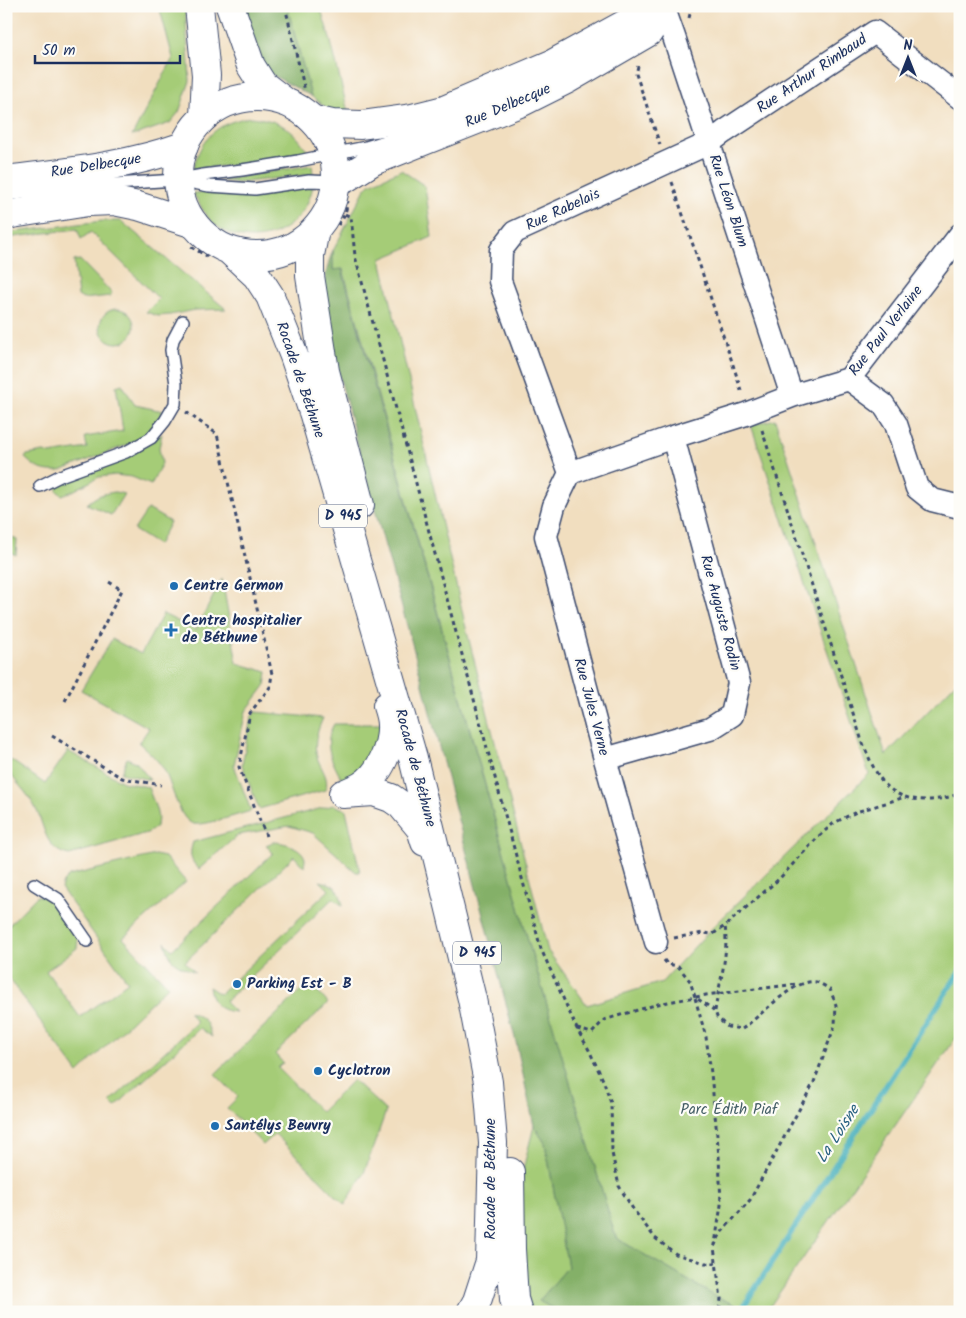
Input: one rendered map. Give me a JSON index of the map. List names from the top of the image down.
{
  "streets": {
    "main road": ["Rue Delbecque", "Rocade de Béthune", "D 945"],
    "street": [
      "Rue Arthur Rimbaud",
      "Rue Léon Blum",
      "Rue Rabelais",
      "Rue Paul Verlaine",
      "Rue Auguste Rodin",
      "Rue Jules Verne"
    ]
  },
  "crossings": [
    ["Rue Arthur Rimbaud", "Rue Léon Blum"],
    ["Rue Arthur Rimbaud", "Rue Rabelais"],
    ["Rue Delbecque", "Rue Léon Blum"],
    ["Rue Léon Blum", "Rue Rabelais"],
    ["Rue Léon Blum", "Rue Paul Verlaine"],
    ["Rue Rabelais", "Rue Paul Verlaine"],
    ["Rue Rabelais", "Rue Jules Verne"],
    ["Rue Paul Verlaine", "Rue Auguste Rodin"],
    ["Rue Paul Verlaine", "Rue Jules Verne"],
    ["Rue Auguste Rodin", "Rue Jules Verne"]
  ],
  "water": ["La Loisne"],
  "parks": ["Parc Édith Piaf"],
  "places": {
    "other": [
      "Centre Germon",
      "Parking Est - B",
      "Cyclotron",
      "Santélys Beuvry"
    ],
    "health": ["Centre hospitalier de Béthune"]
  },
  "scale_bar": "50 m",
  "north": "top"
}
